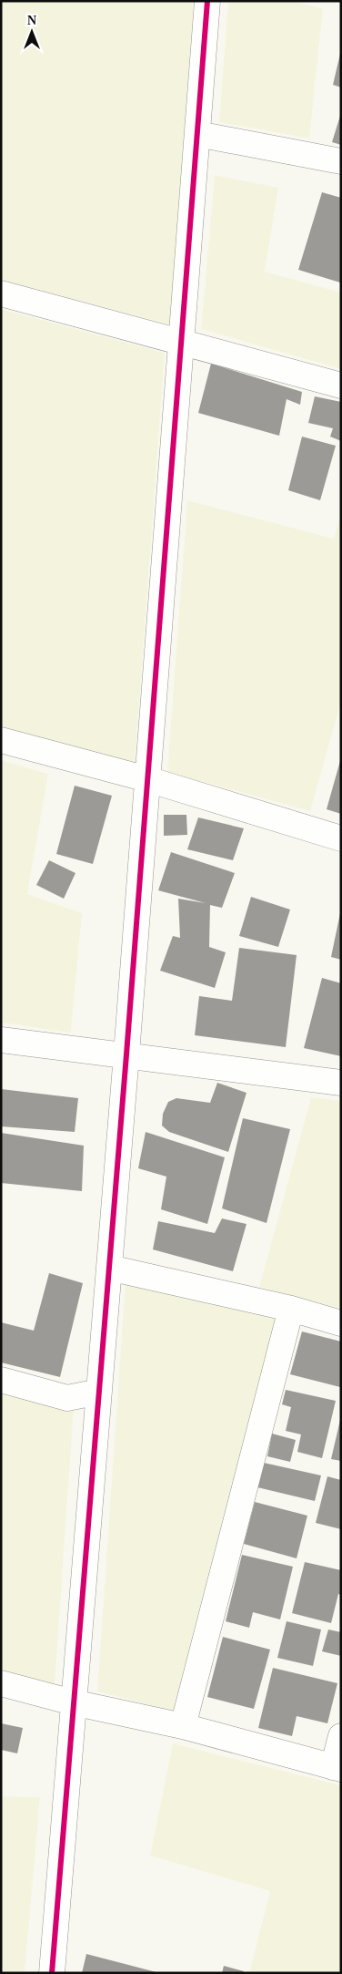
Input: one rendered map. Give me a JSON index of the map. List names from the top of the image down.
{
  "north": "top"
}
